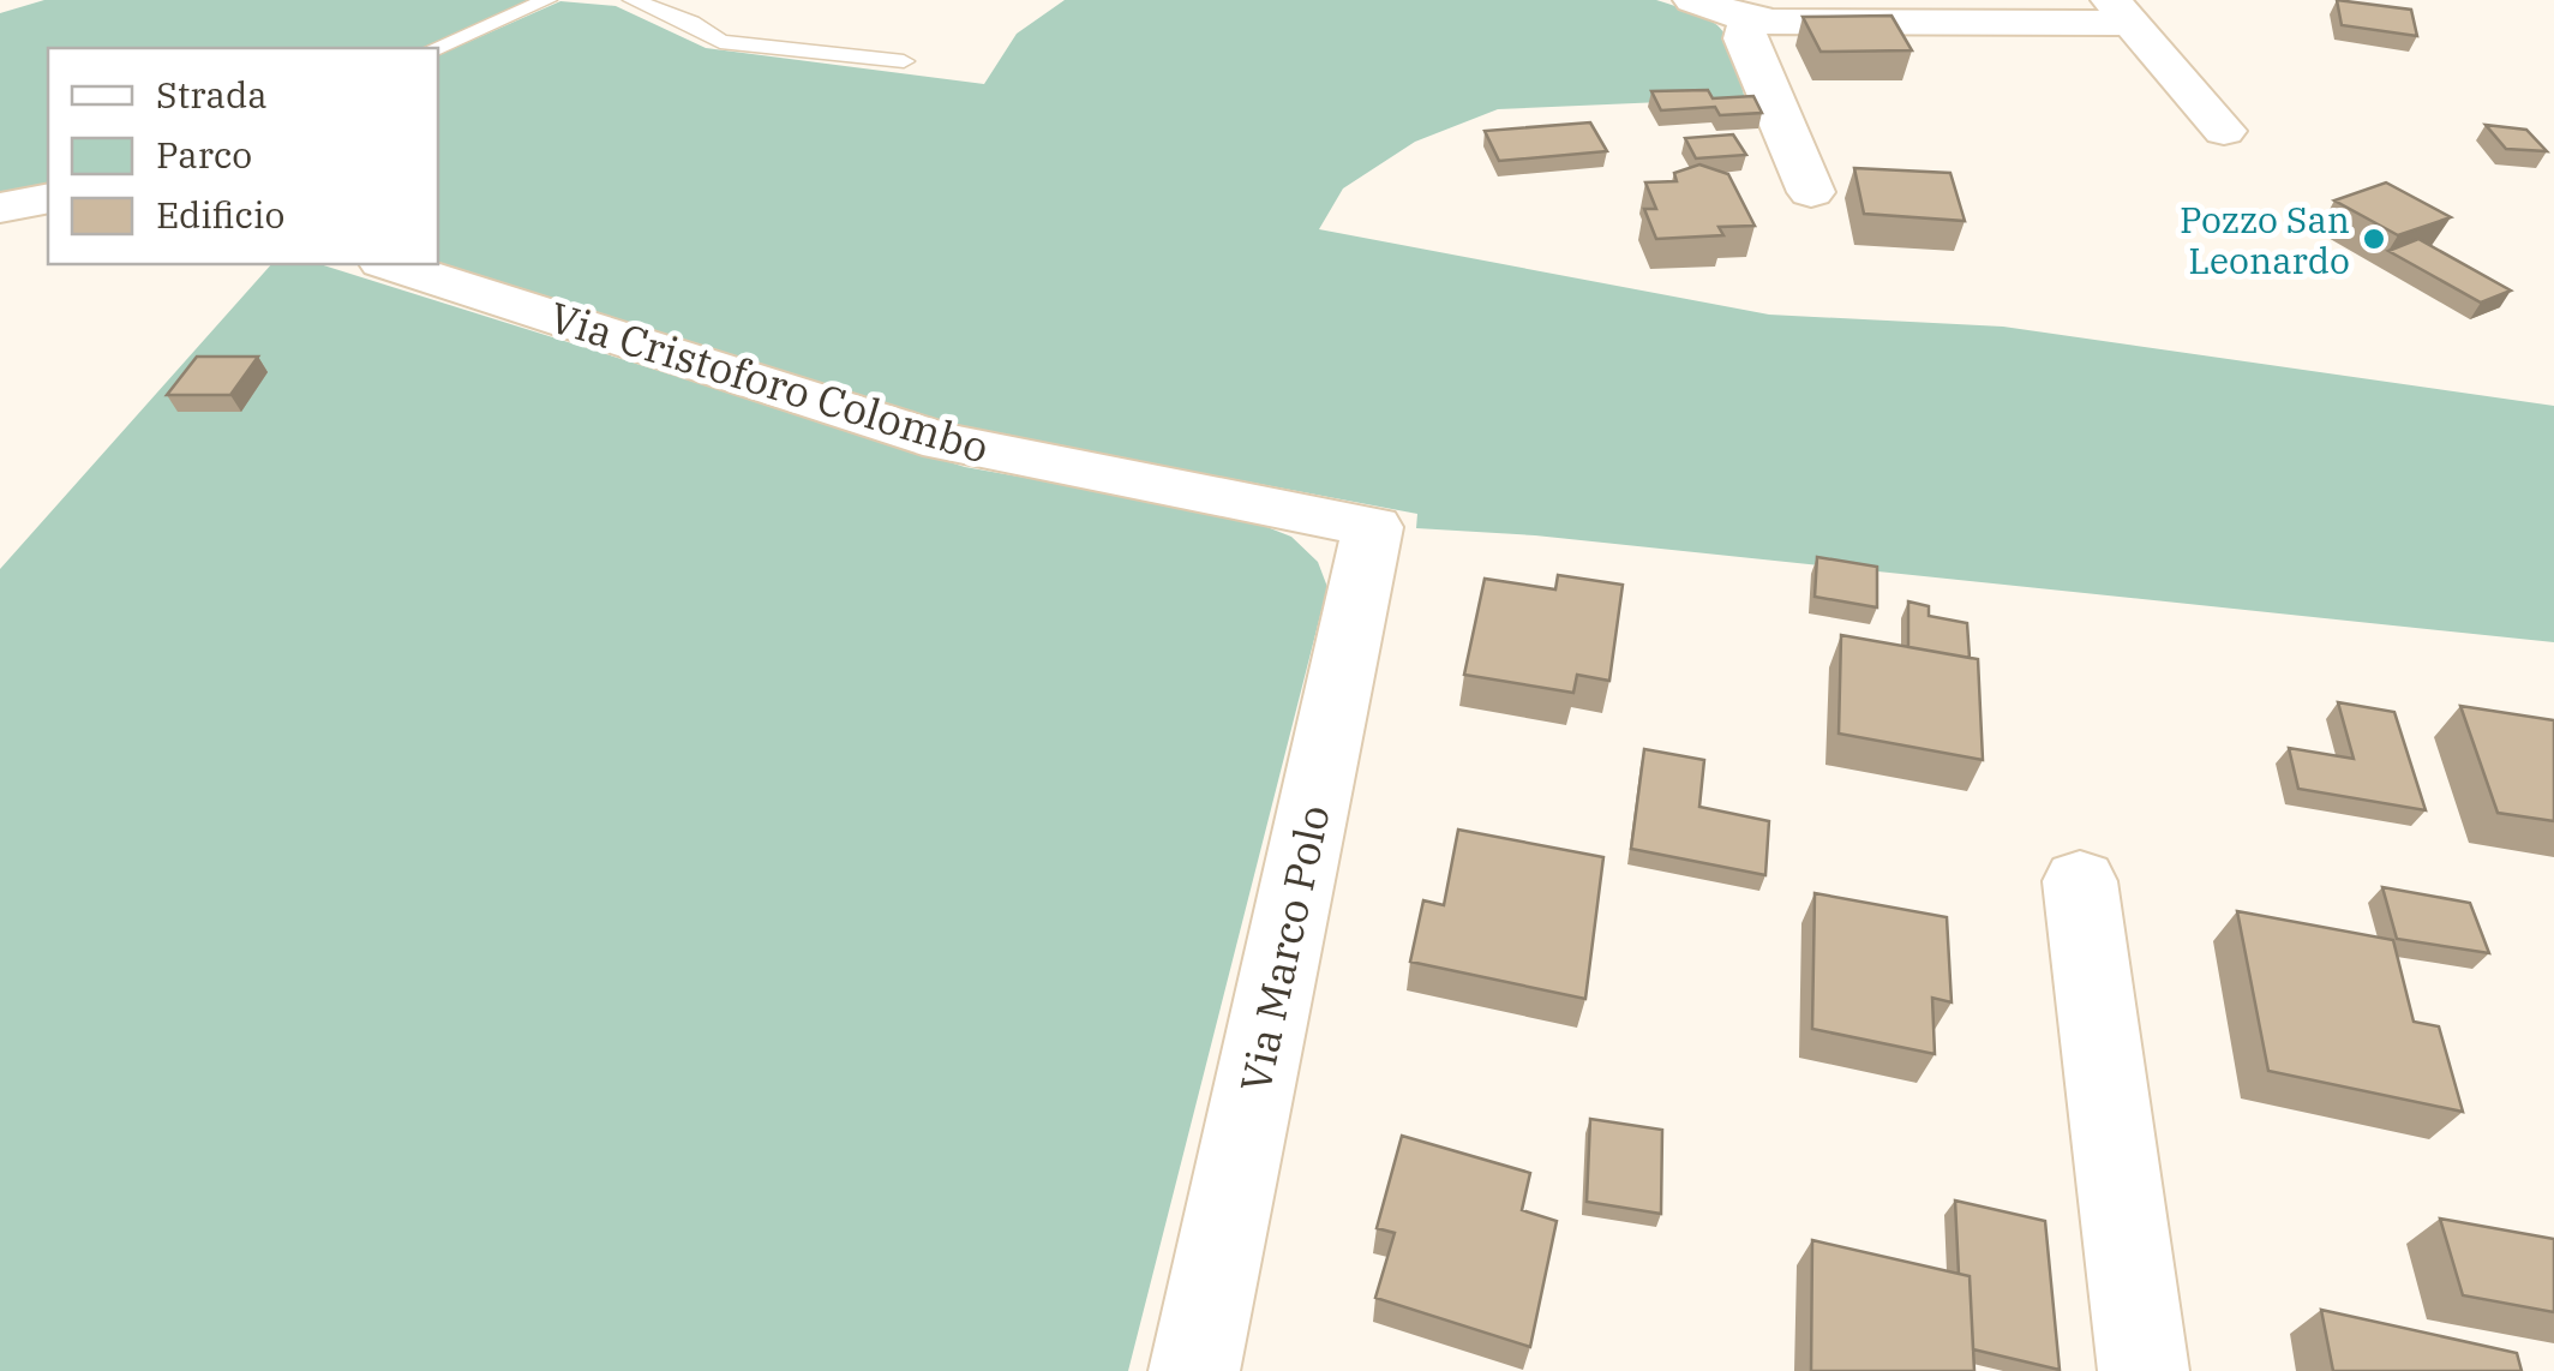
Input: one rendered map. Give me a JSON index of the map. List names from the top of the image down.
{
  "streets": {
    "street": ["Via Cristoforo Colombo", "Via Marco Polo"]
  },
  "crossings": [
    ["Via Cristoforo Colombo", "Via Marco Polo"]
  ],
  "places": ["Pozzo San Leonardo"],
  "legend": ["Strada", "Parco", "Edificio"]
}
